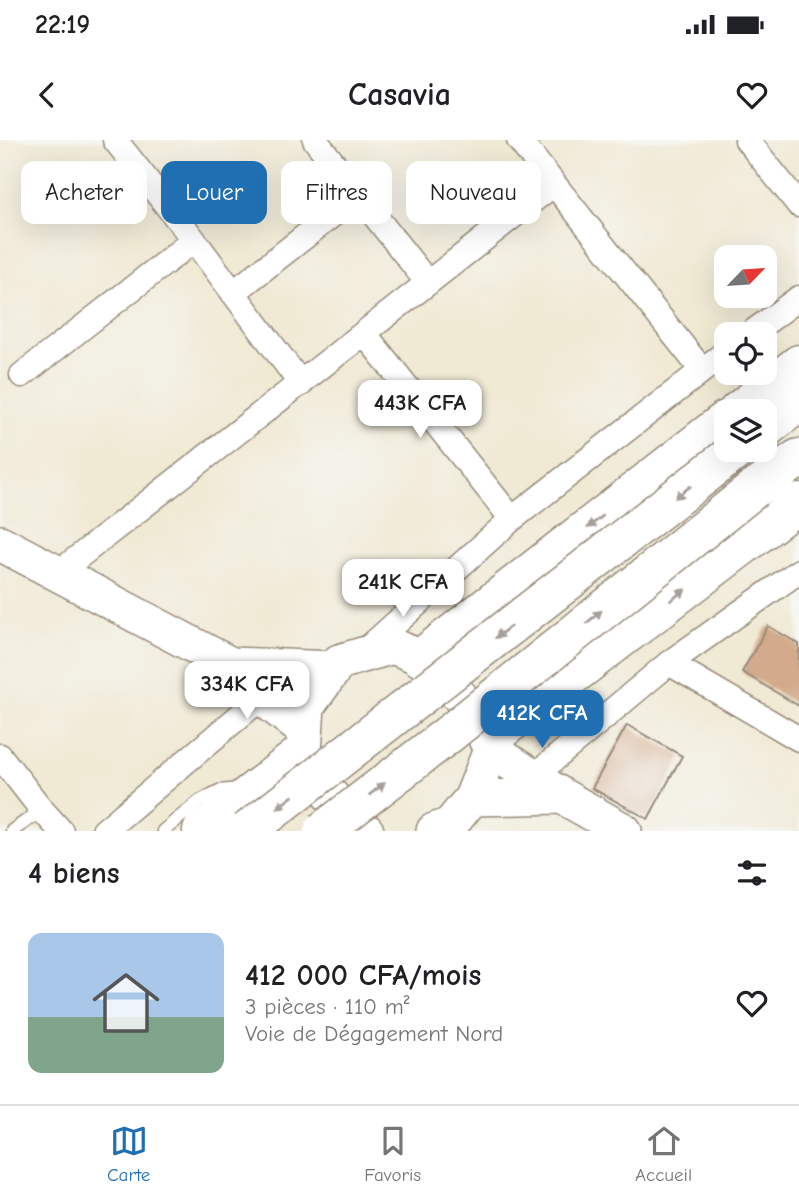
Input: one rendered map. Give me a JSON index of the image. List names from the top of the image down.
{
  "north": "top right",
  "page": {
    "status": "22:19",
    "header": "Casavia",
    "chip": [
      "Acheter",
      "Louer",
      "Filtres",
      "Nouveau"
    ],
    "price": [
      "443K CFA",
      "241K CFA",
      "334K CFA",
      "412K CFA"
    ],
    "heading": "4 biens",
    "list": [
      {
        "name": "412 000 CFA/mois",
        "note": "3 pièces · 110 m² · Voie de Dégagement Nord"
      }
    ],
    "tabs": ["Carte", "Favoris", "Accueil"]
  }
}
